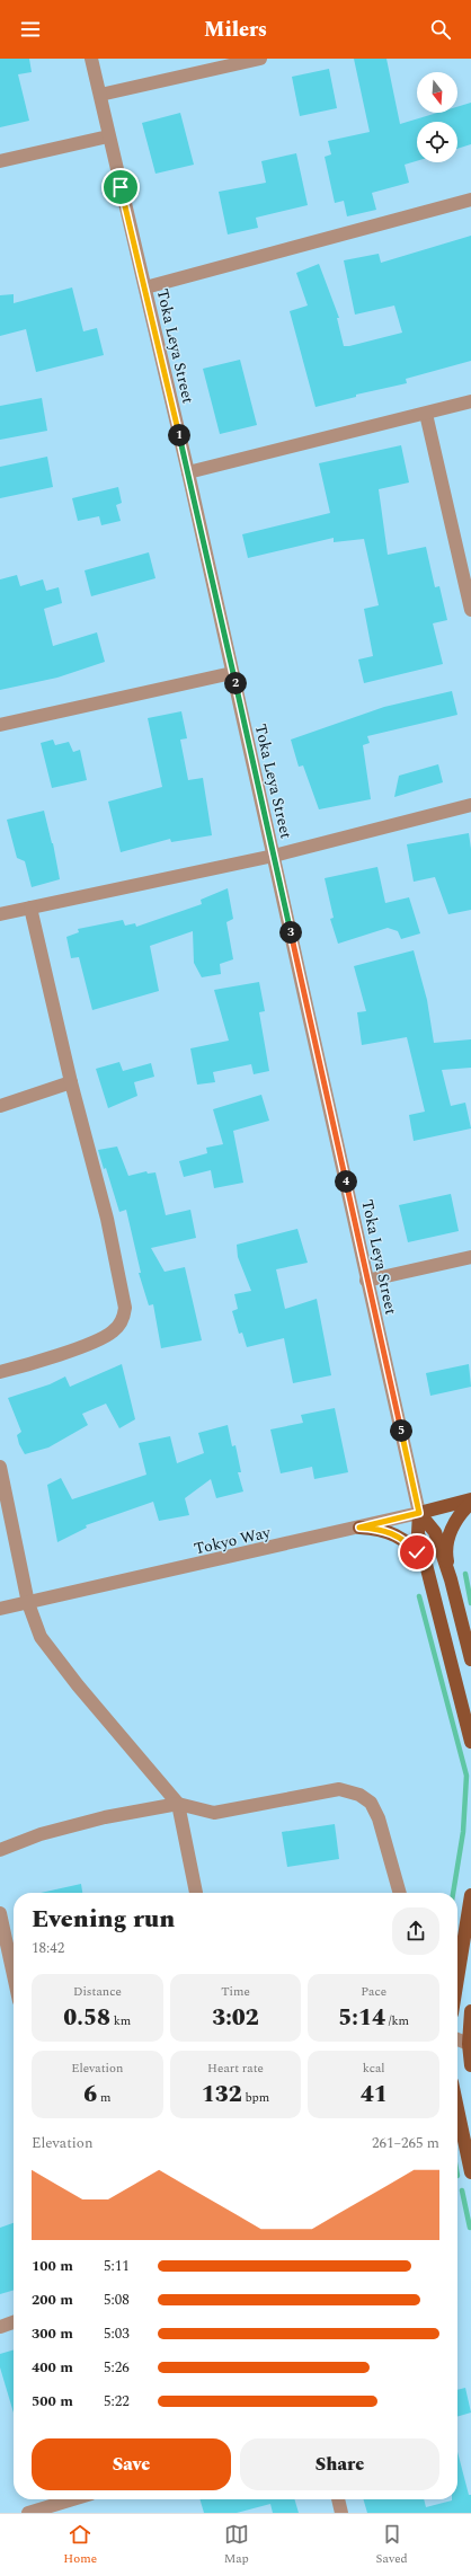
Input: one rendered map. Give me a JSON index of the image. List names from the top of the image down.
{
  "streets": {
    "main road": ["Tokyo Way"],
    "street": ["Toka Leya Street"]
  },
  "crossings": [
    ["Toka Leya Street", "Tokyo Way"]
  ],
  "north": "bottom",
  "page": {
    "header": "Milers",
    "pins": [
      "1",
      "2",
      "3",
      "4",
      "5"
    ],
    "heading": ["Evening run", "18:42"],
    "stats": [
      ["Distance", "0.58 km"],
      ["Time", "3:02"],
      ["Pace", "5:14 /km"],
      ["Elevation", "6 m"],
      ["Heart rate", "132 bpm"],
      ["kcal", "41"]
    ],
    "chart": ["Elevation", "261–265 m"],
    "list": [
      {
        "name": "100 m",
        "note": "5:11"
      },
      {
        "name": "200 m",
        "note": "5:08"
      },
      {
        "name": "300 m",
        "note": "5:03"
      },
      {
        "name": "400 m",
        "note": "5:26"
      },
      {
        "name": "500 m",
        "note": "5:22"
      }
    ],
    "buttons": ["Save", "Share"],
    "tabs": ["Home", "Map", "Saved"]
  }
}
